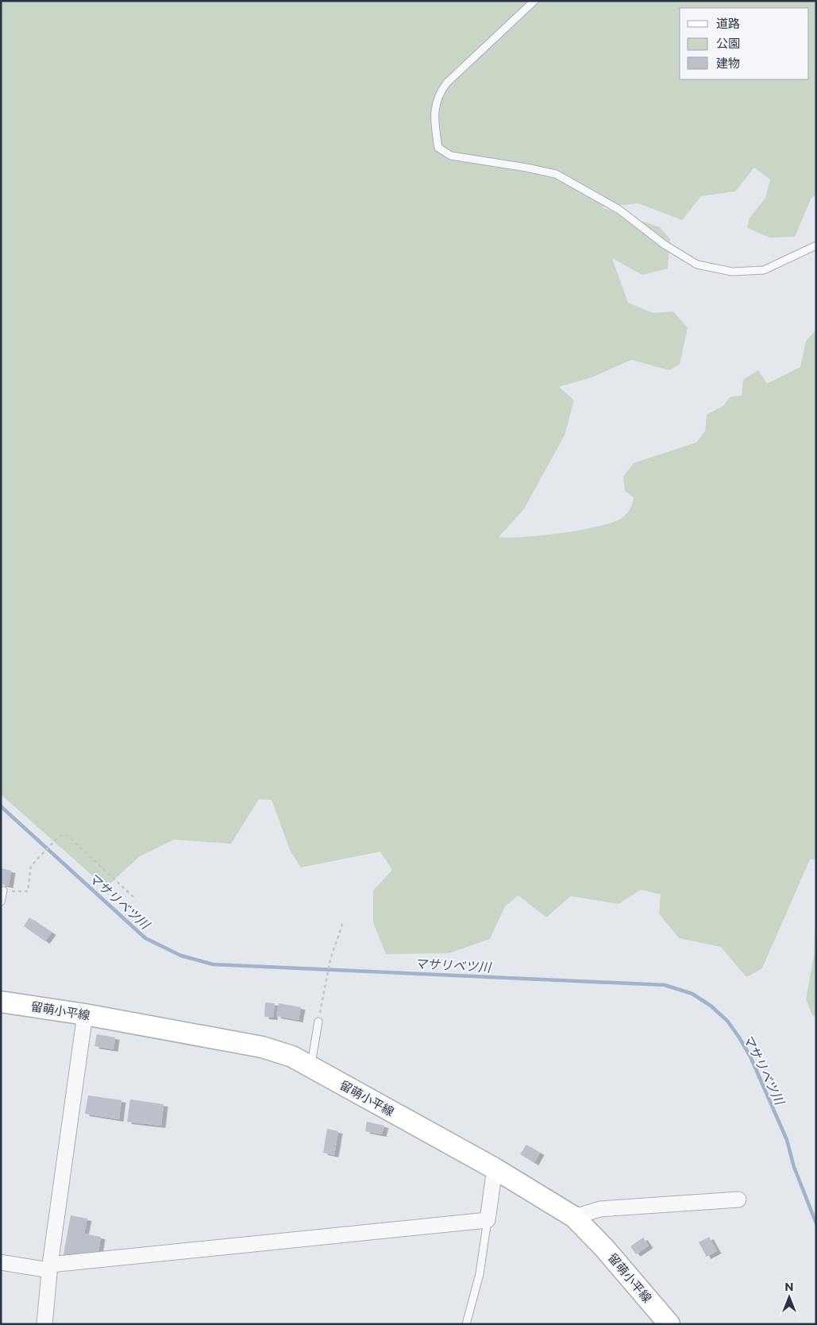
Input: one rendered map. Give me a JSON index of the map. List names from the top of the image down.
{
  "streets": {
    "main road": ["留萌小平線"]
  },
  "water": ["マサリベツ川"],
  "legend": ["道路", "公園", "建物"],
  "north": "top"
}
